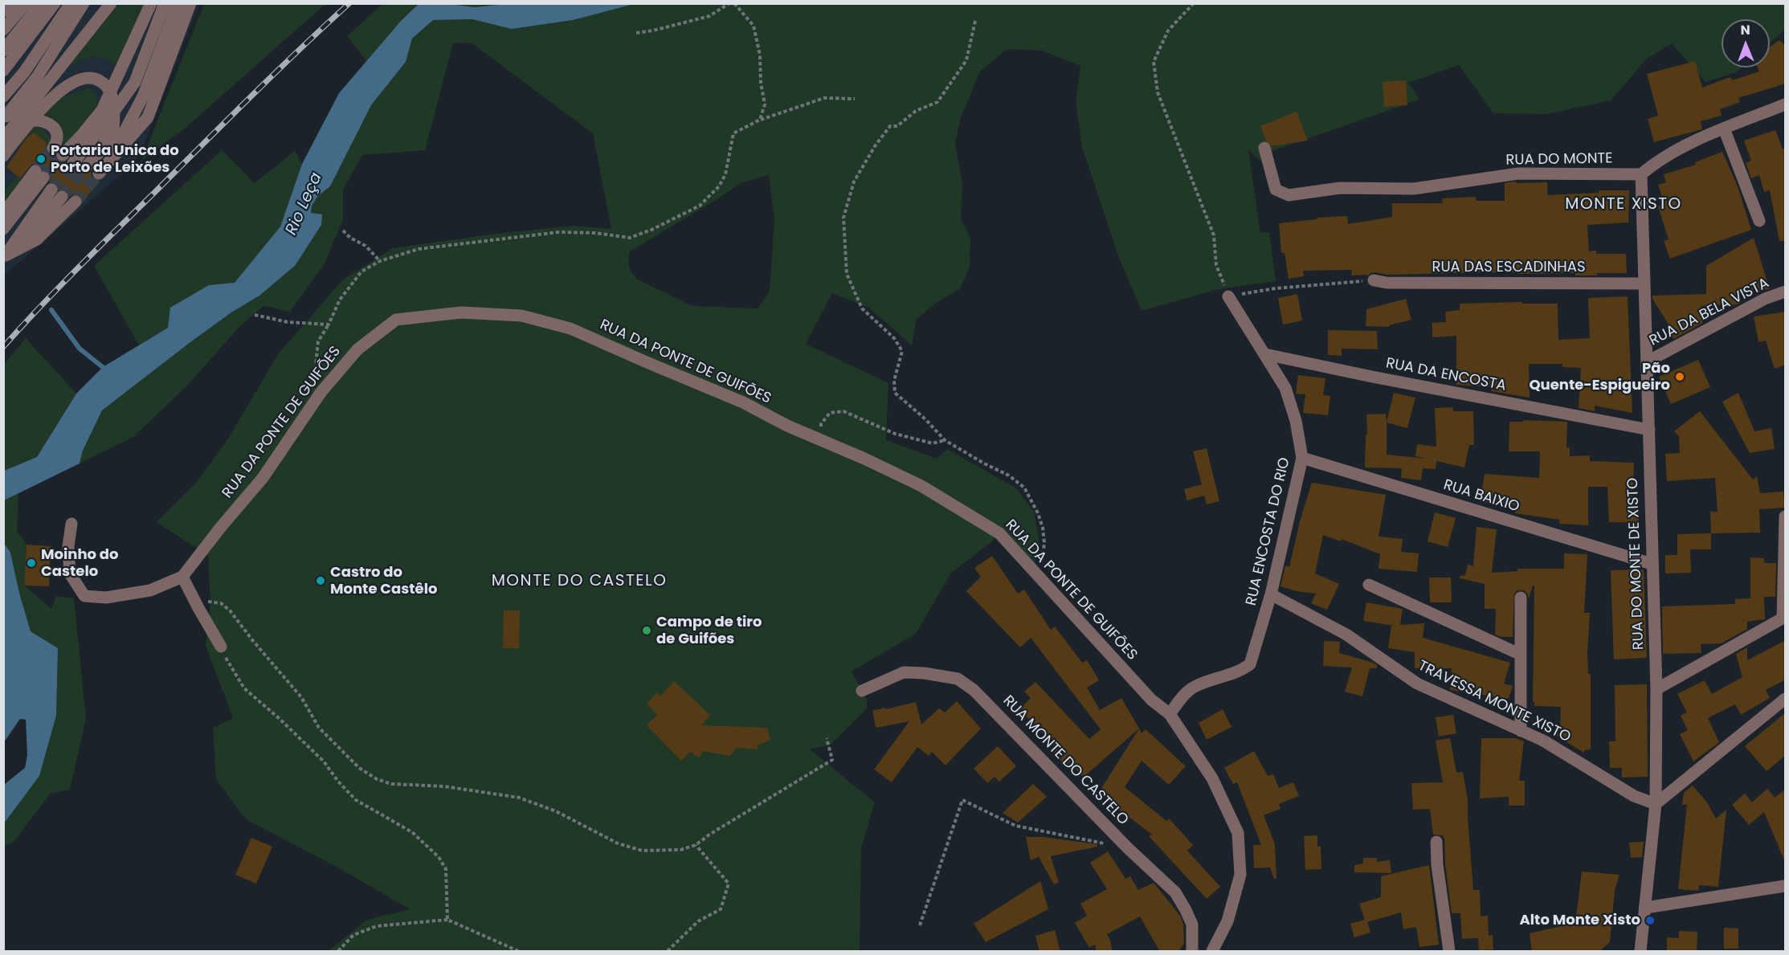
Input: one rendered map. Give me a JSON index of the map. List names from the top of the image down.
{
  "streets": {
    "street": [
      "RUA DO MONTE",
      "RUA DAS ESCADINHAS",
      "RUA DA BELA VISTA",
      "RUA DA PONTE DE GUIFÕES",
      "RUA DA ENCOSTA",
      "RUA BAIXIO",
      "RUA ENCOSTA DO RIO",
      "RUA DO MONTE DE XISTO",
      "TRAVESSA MONTE XISTO",
      "RUA MONTE DO CASTELO"
    ]
  },
  "crossings": [
    ["RUA DO MONTE", "RUA DO MONTE DE XISTO"],
    ["RUA DAS ESCADINHAS", "RUA DO MONTE DE XISTO"],
    ["RUA DA BELA VISTA", "RUA DO MONTE DE XISTO"],
    ["RUA DA PONTE DE GUIFÕES", "RUA ENCOSTA DO RIO"],
    ["RUA DA ENCOSTA", "RUA ENCOSTA DO RIO"],
    ["RUA DA ENCOSTA", "RUA DO MONTE DE XISTO"],
    ["RUA BAIXIO", "RUA ENCOSTA DO RIO"],
    ["RUA BAIXIO", "RUA DO MONTE DE XISTO"],
    ["RUA ENCOSTA DO RIO", "TRAVESSA MONTE XISTO"],
    ["RUA DO MONTE DE XISTO", "TRAVESSA MONTE XISTO"]
  ],
  "districts": ["MONTE XISTO", "MONTE DO CASTELO"],
  "water": ["Rio Leça"],
  "places": [
    "Portaria Unica do Porto de Leixões",
    "Pão Quente-Espigueiro",
    "Moinho do Castelo",
    "Castro do Monte Castêlo",
    "Campo de tiro de Guifões",
    "Alto Monte Xisto"
  ],
  "north": "top"
}
